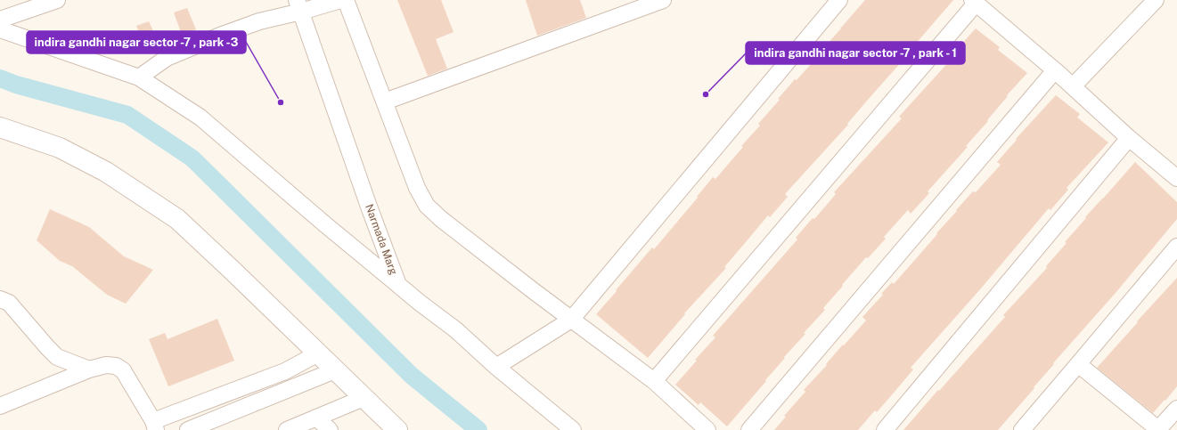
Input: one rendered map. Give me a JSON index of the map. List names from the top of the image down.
{
  "streets": {
    "street": ["Narmada Marg"]
  },
  "places": ["indira gandhi nagar sector -7 , park - 1", "indira gandhi nagar sector -7 , park -3"]
}
